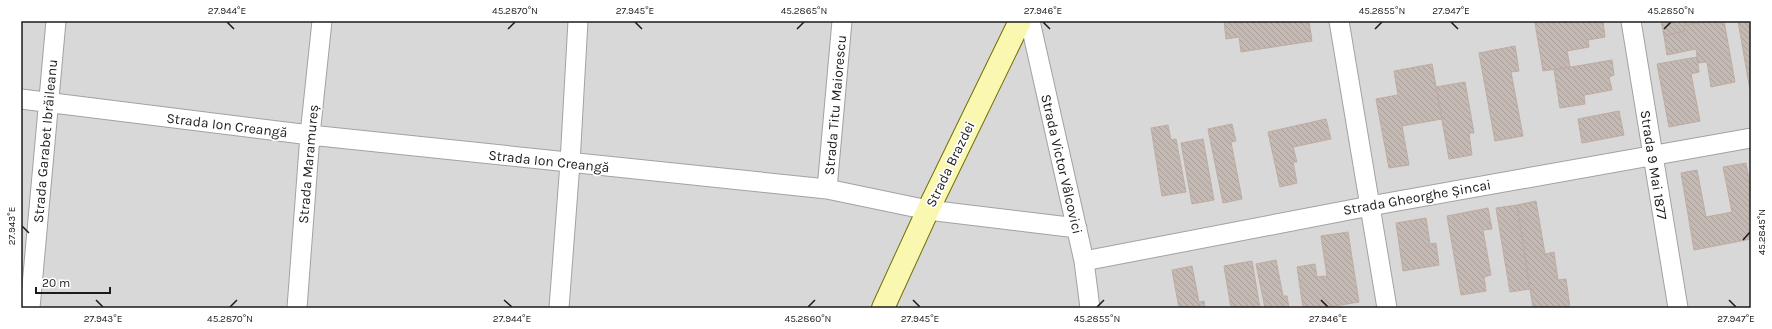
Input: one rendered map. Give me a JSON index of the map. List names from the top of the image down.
{
  "streets": {
    "street": [
      "Strada Titu Maiorescu",
      "Strada Ion Creangă",
      "Strada Garabet Ibrăileanu",
      "Strada Maramureș",
      "Strada Brazdei",
      "Strada Victor Vâlcovici",
      "Strada 9 Mai 1877",
      "Strada Gheorghe Șincai"
    ]
  },
  "crossings": [
    ["Strada Titu Maiorescu", "Strada Ion Creangă"],
    ["Strada Ion Creangă", "Strada Garabet Ibrăileanu"],
    ["Strada Ion Creangă", "Strada Maramureș"],
    ["Strada Ion Creangă", "Strada Brazdei"],
    ["Strada Ion Creangă", "Strada Victor Vâlcovici"],
    ["Strada Victor Vâlcovici", "Strada Gheorghe Șincai"],
    ["Strada 9 Mai 1877", "Strada Gheorghe Șincai"]
  ],
  "scale_bar": "20 m",
  "coordinates": [
    "27.944°E",
    "45.2870°N",
    "27.945°E",
    "45.2865°N",
    "27.946°E",
    "45.2855°N",
    "27.947°E",
    "45.2850°N",
    "27.943°E",
    "45.2845°N",
    "45.2860°N"
  ]
}
